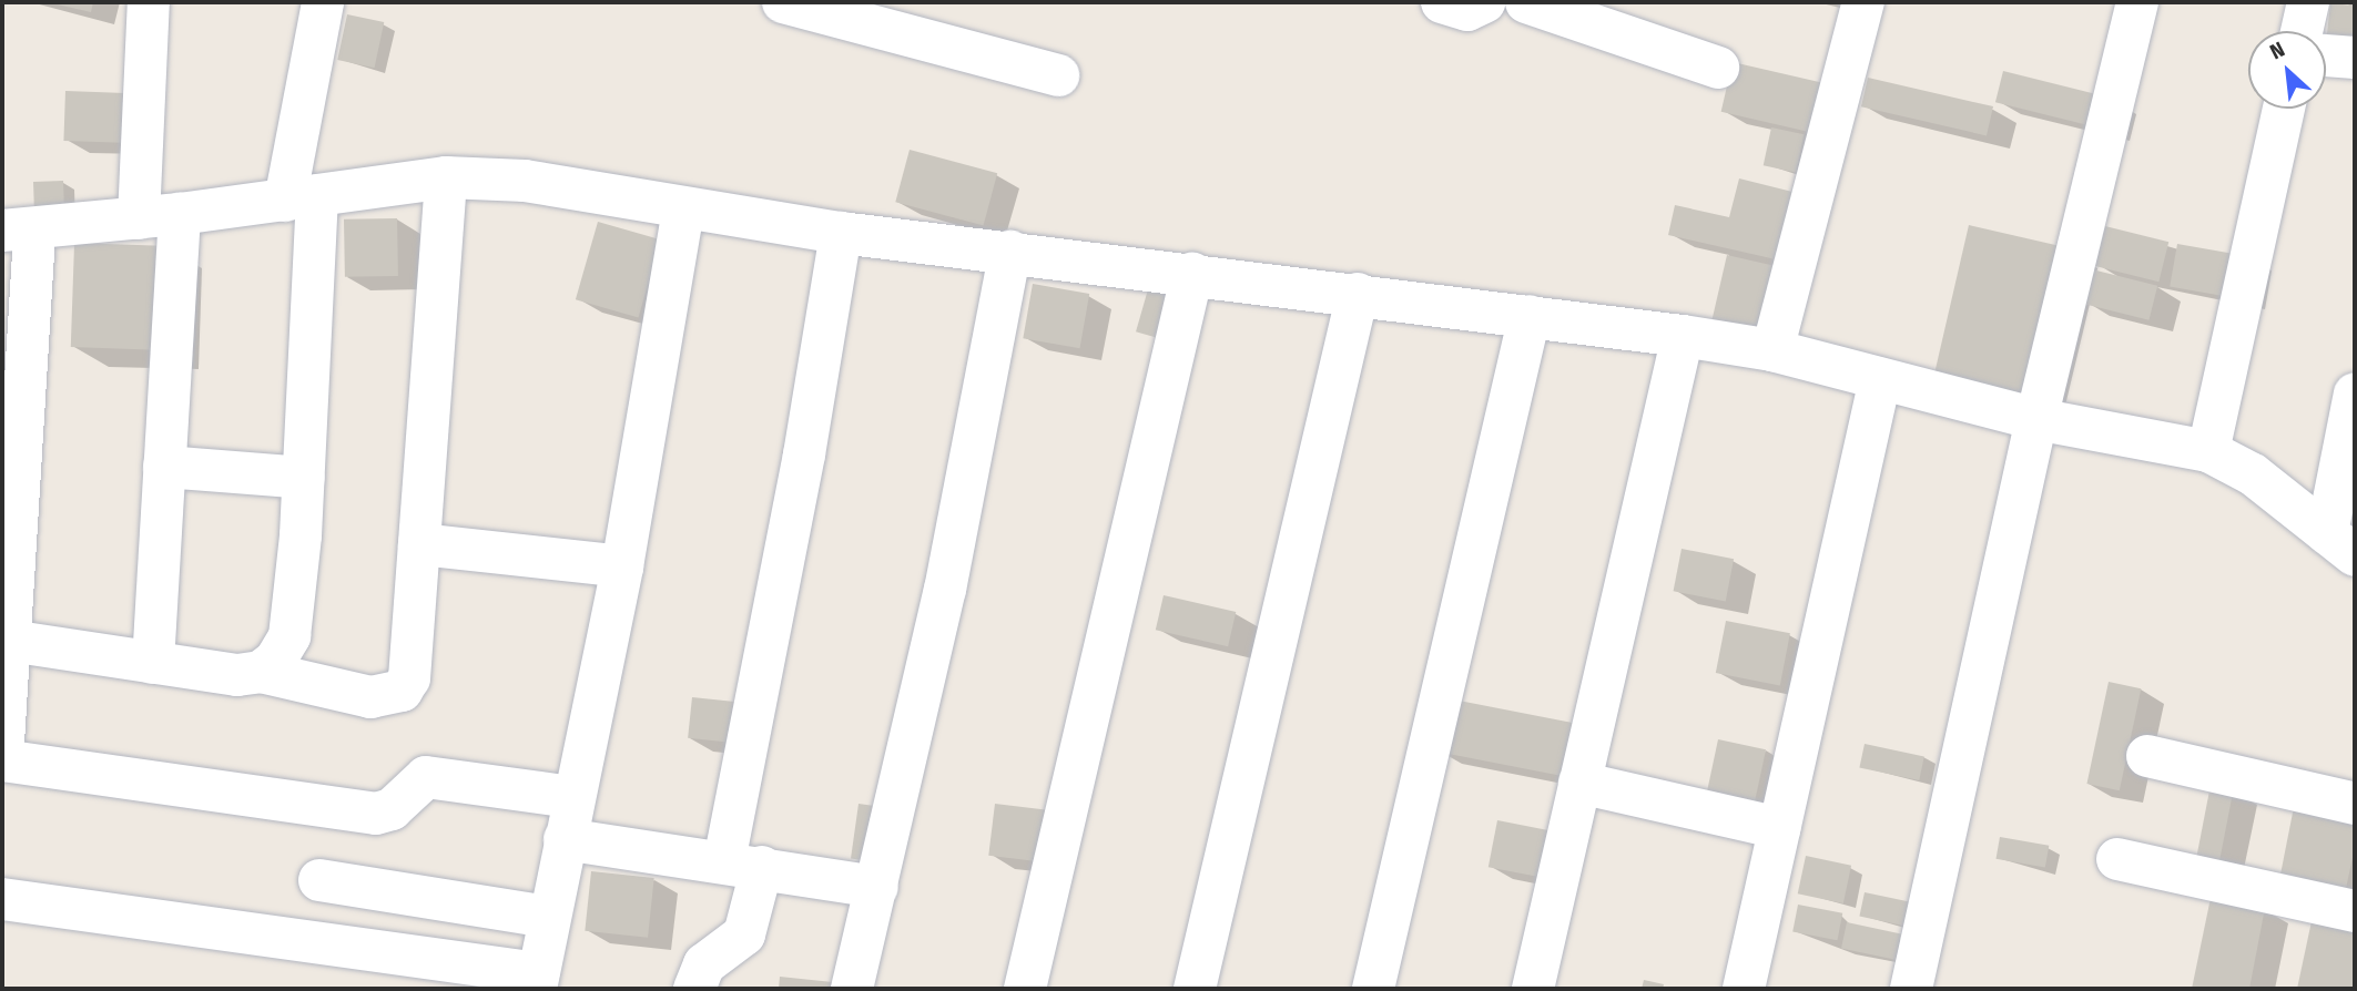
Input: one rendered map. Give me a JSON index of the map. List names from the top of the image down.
{
  "north": "top left"
}
